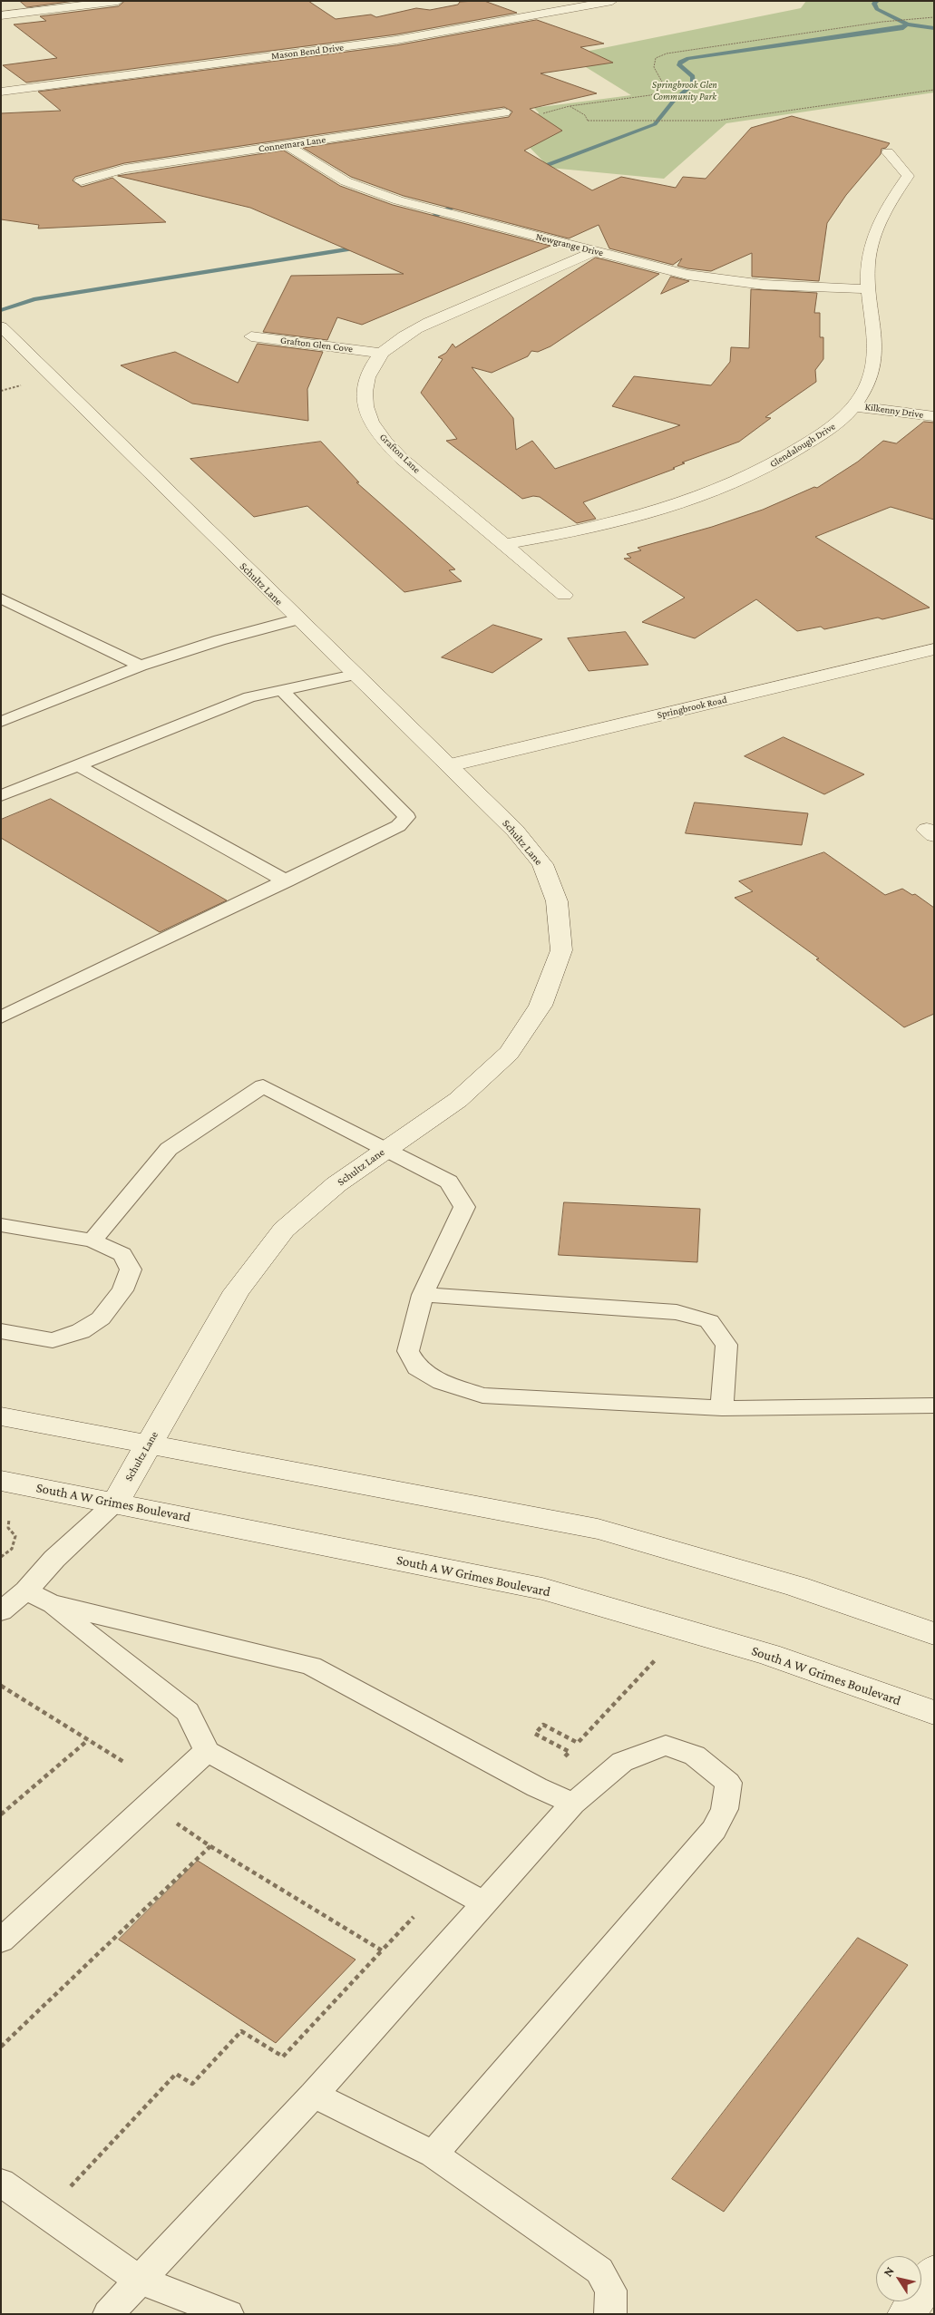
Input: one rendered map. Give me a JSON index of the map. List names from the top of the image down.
{
  "streets": {
    "street": [
      "Mason Bend Drive",
      "Connemara Lane",
      "Newgrange Drive",
      "Grafton Glen Cove",
      "Kilkenny Drive",
      "Glendalough Drive",
      "Grafton Lane",
      "Schultz Lane",
      "Springbrook Road",
      "South A W Grimes Boulevard"
    ]
  },
  "crossings": [
    ["Connemara Lane", "Newgrange Drive"],
    ["Newgrange Drive", "Glendalough Drive"],
    ["Newgrange Drive", "Grafton Lane"],
    ["Grafton Glen Cove", "Grafton Lane"],
    ["Kilkenny Drive", "Glendalough Drive"],
    ["Glendalough Drive", "Grafton Lane"],
    ["Schultz Lane", "Springbrook Road"],
    ["Schultz Lane", "South A W Grimes Boulevard"]
  ],
  "parks": ["Springbrook Glen Community Park"],
  "north": "top left"
}
